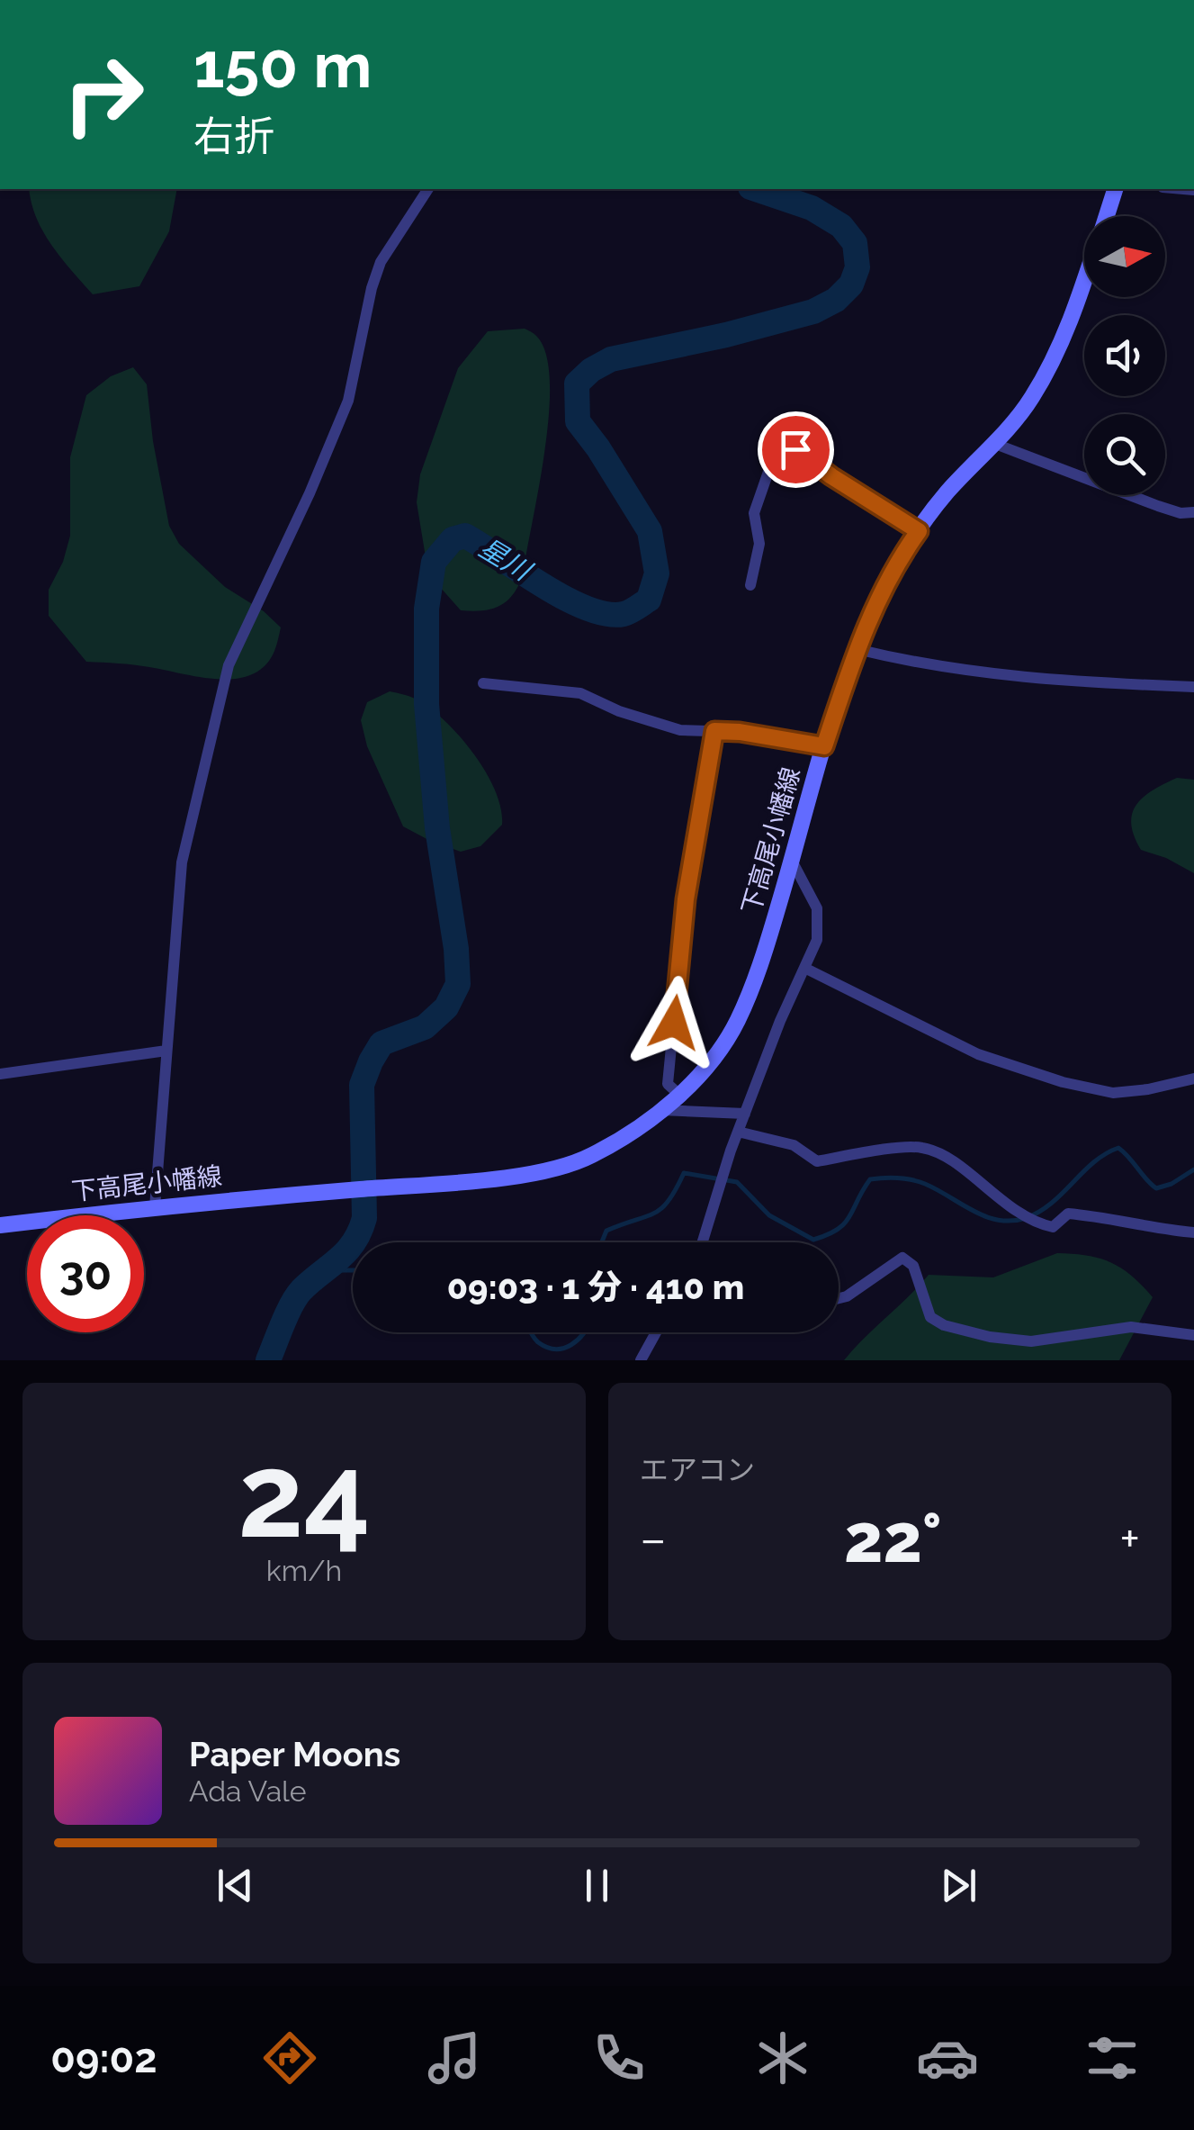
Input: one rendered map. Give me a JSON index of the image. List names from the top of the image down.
{
  "streets": {
    "main road": ["下高尾小幡線"]
  },
  "water": ["星川"],
  "north": "right",
  "page": {
    "turn": ["150 m", "右折"],
    "limit": "30",
    "trip": "09:03 · 1 分 · 410 m",
    "tile": [
      ["24", "km/h"],
      "エアコン"
    ],
    "heat": ["−", "22°", "+"],
    "song": ["Paper Moons", "Ada Vale"],
    "tabs": "09:02"
  }
}
